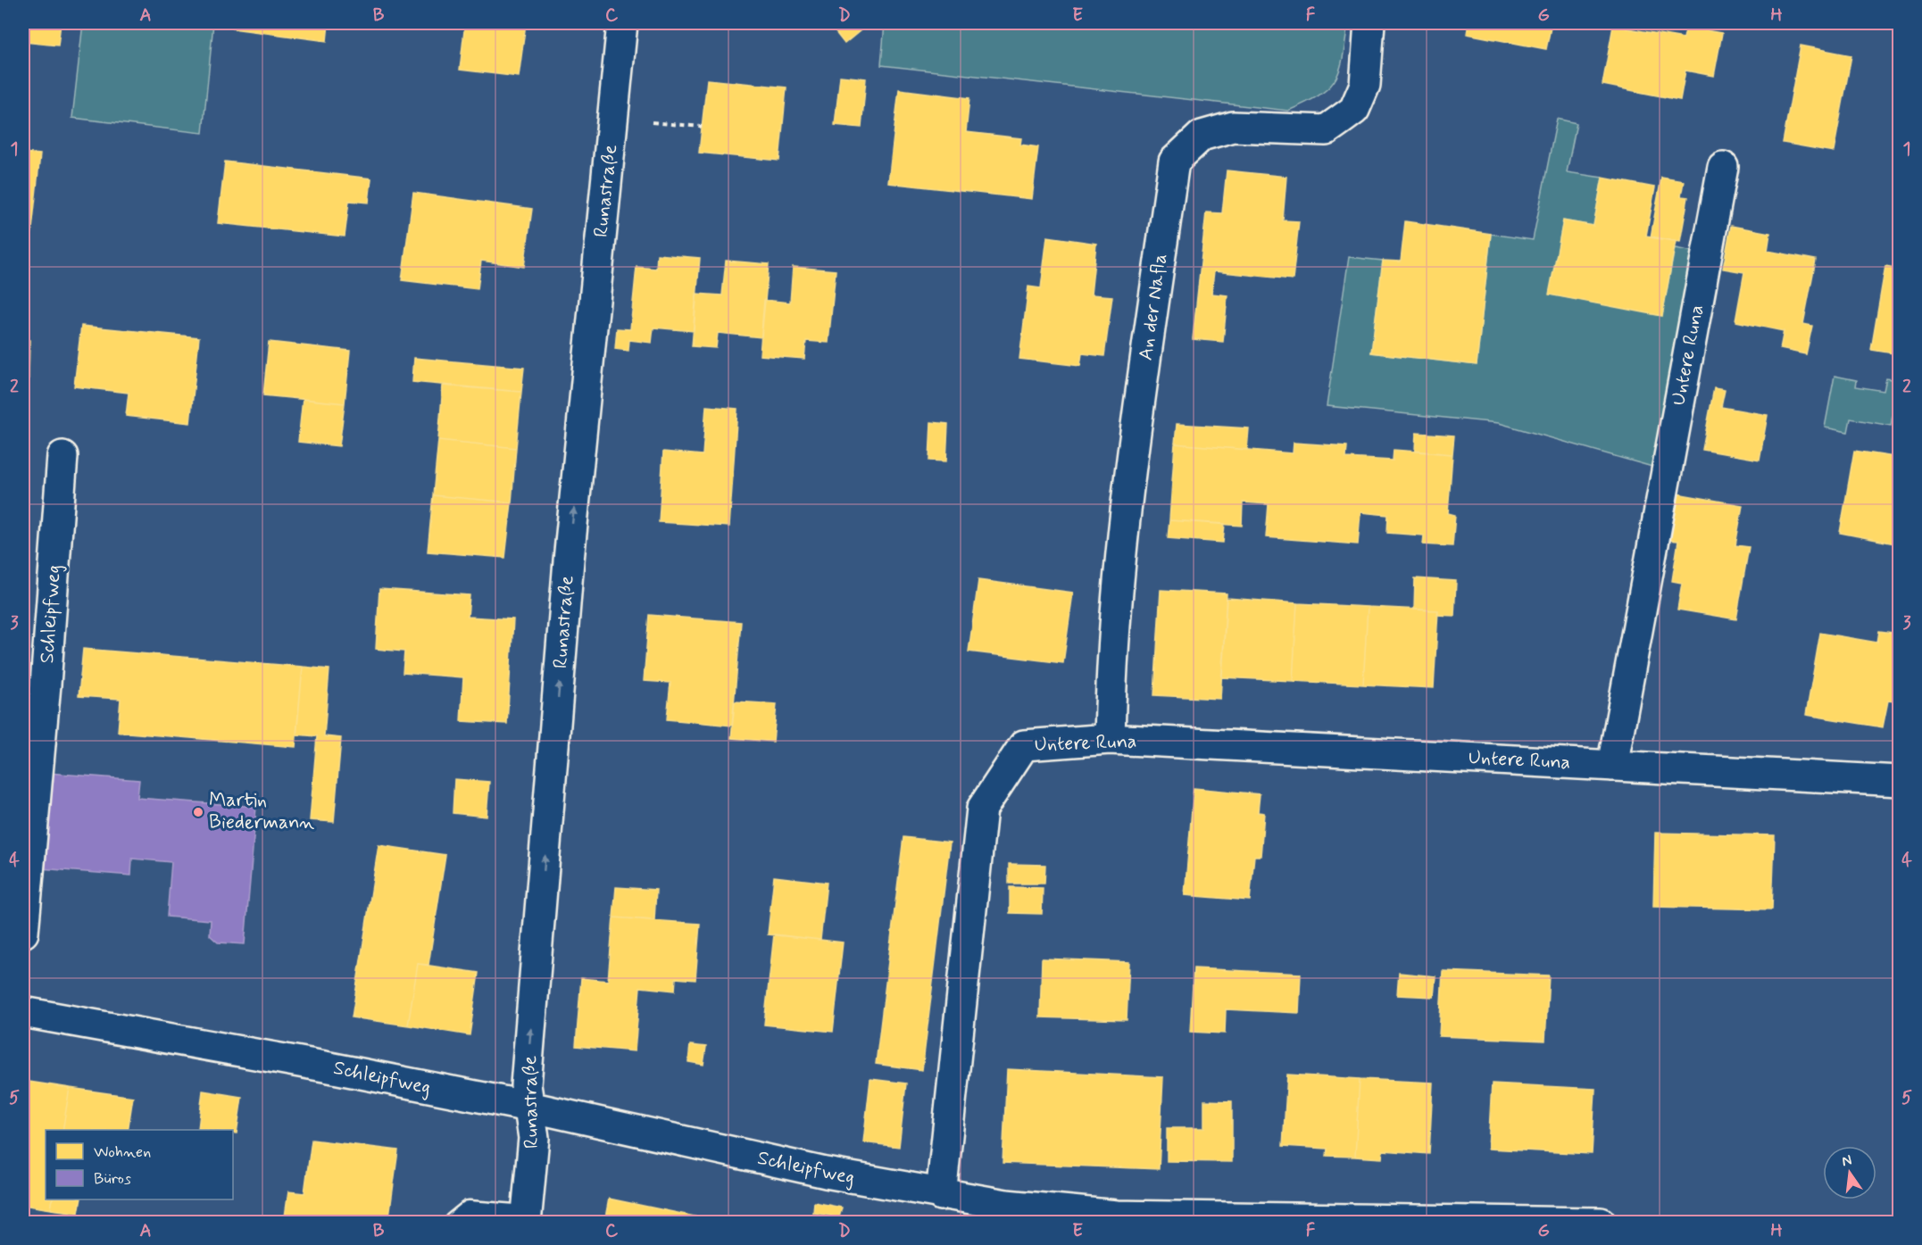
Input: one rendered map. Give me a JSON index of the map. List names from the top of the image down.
{
  "streets": {
    "street": [
      "Runastraße",
      "An der Nafla",
      "Untere Runa",
      "Schleipfweg"
    ]
  },
  "crossings": [
    ["Runastraße", "Schleipfweg"],
    ["An der Nafla", "Untere Runa"],
    ["Untere Runa", "Schleipfweg"]
  ],
  "one_way": ["Runastraße"],
  "places": ["Martin Biedermann"],
  "legend": ["Wohnen", "Büros"],
  "north": "top",
  "grid": {
    "columns": [
      "A",
      "B",
      "C",
      "D",
      "E",
      "F",
      "G",
      "H"
    ],
    "rows": [
      "1",
      "2",
      "3",
      "4",
      "5"
    ]
  }
}
